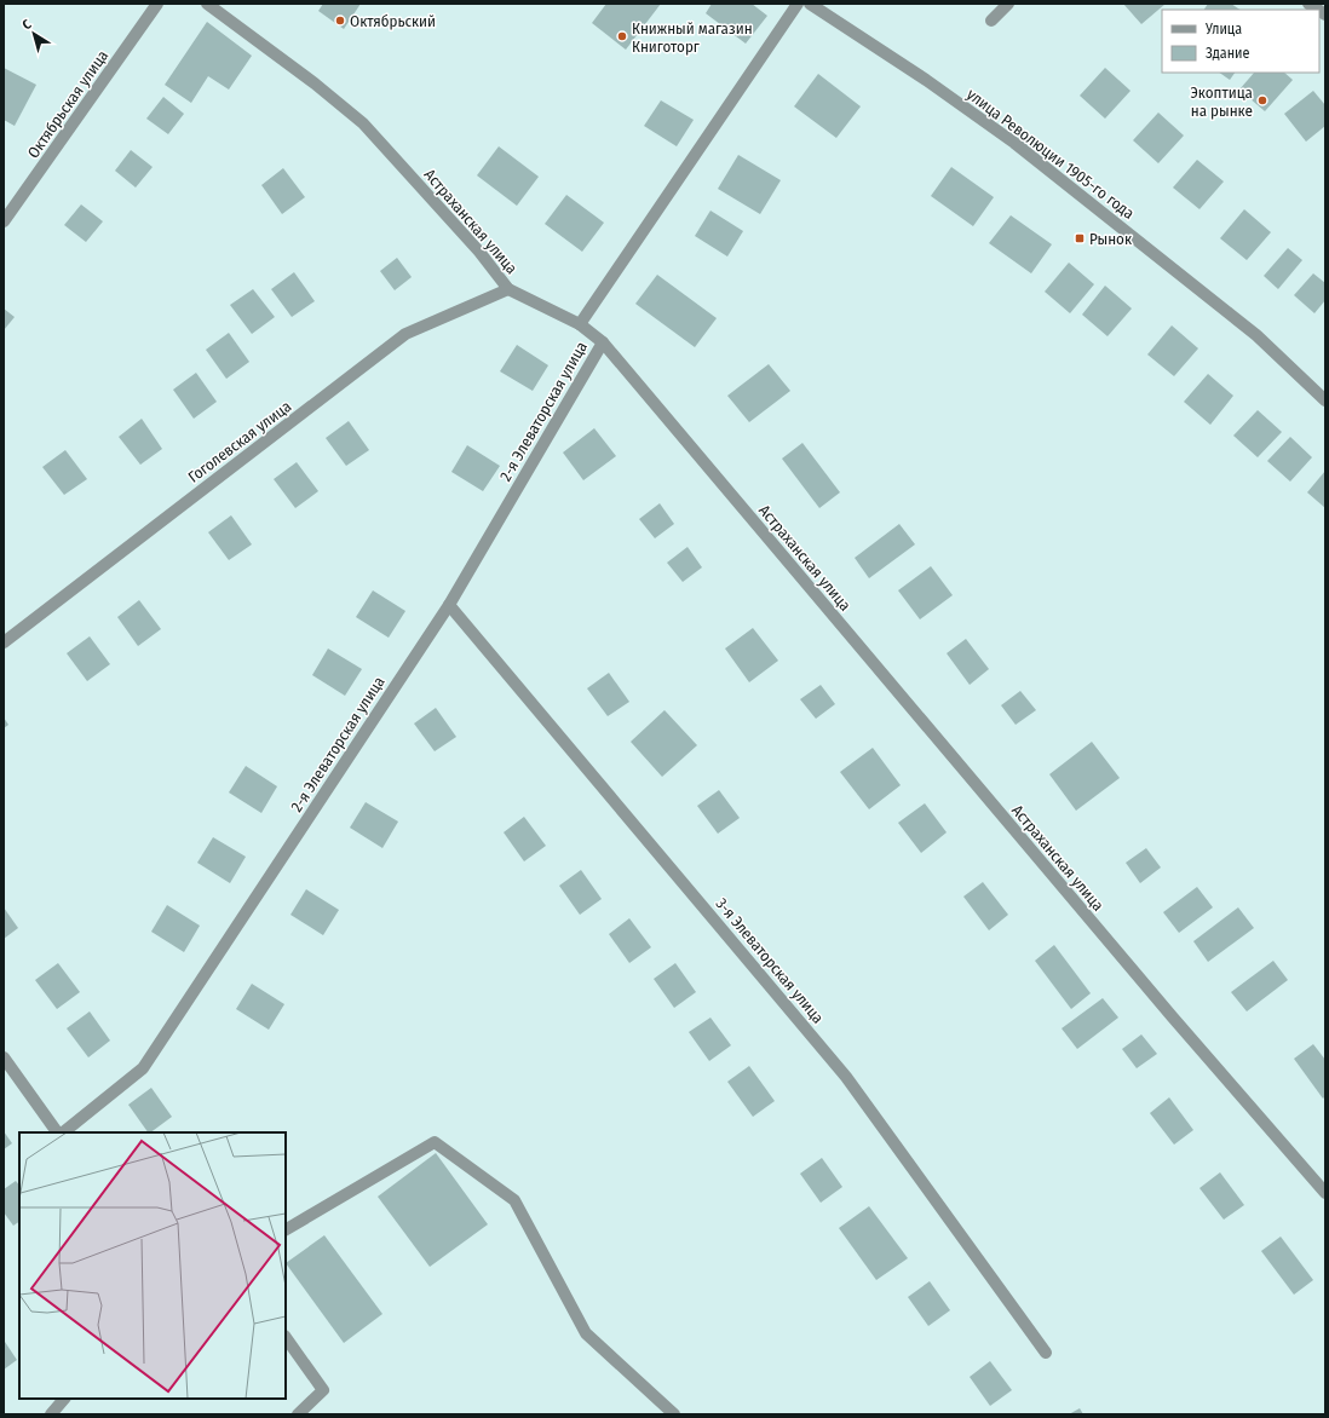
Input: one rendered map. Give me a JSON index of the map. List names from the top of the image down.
{
  "streets": {
    "street": [
      "Октябрьская улица",
      "улица Революции 1905-го года",
      "Астраханская улица",
      "2-я Элеваторская улица",
      "Гоголевская улица",
      "3-я Элеваторская улица"
    ]
  },
  "crossings": [
    ["Астраханская улица", "2-я Элеваторская улица"],
    ["Астраханская улица", "Гоголевская улица"],
    ["2-я Элеваторская улица", "3-я Элеваторская улица"]
  ],
  "places": {
    "other": ["Октябрьский", "Книжный магазин Книготорг", "Экоптица на рынке"],
    "transit": ["Рынок"]
  },
  "legend": ["Улица", "Здание"],
  "north": "top left"
}
